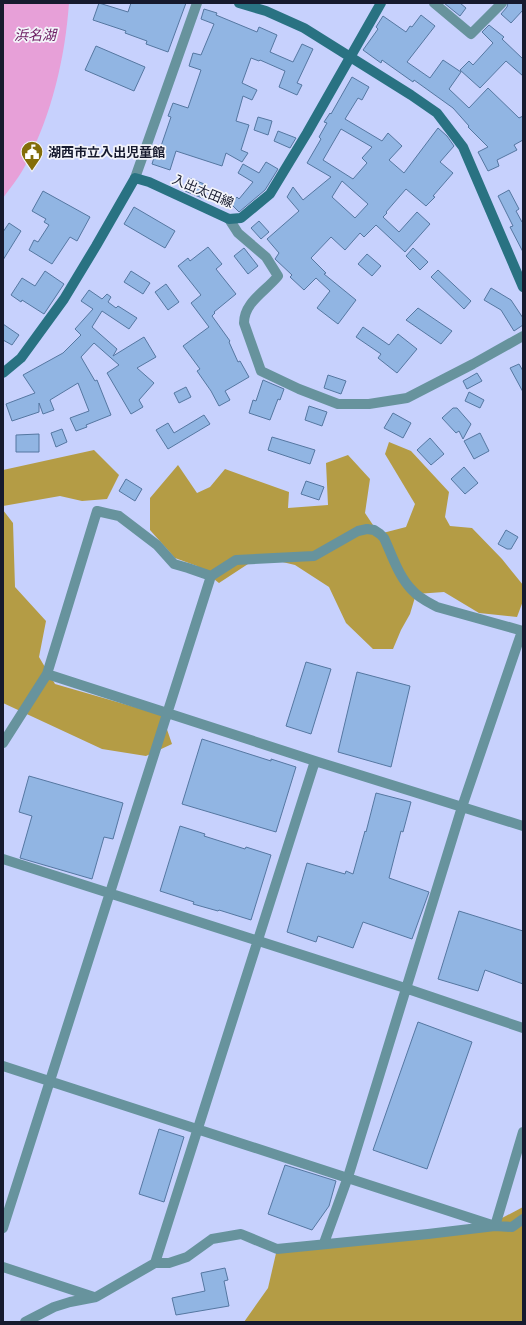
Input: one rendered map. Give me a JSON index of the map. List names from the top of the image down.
{
  "streets": {
    "main road": ["入出太田線"]
  },
  "water": ["浜名湖"],
  "places": {
    "public building": ["湖西市立入出児童館"]
  }
}
